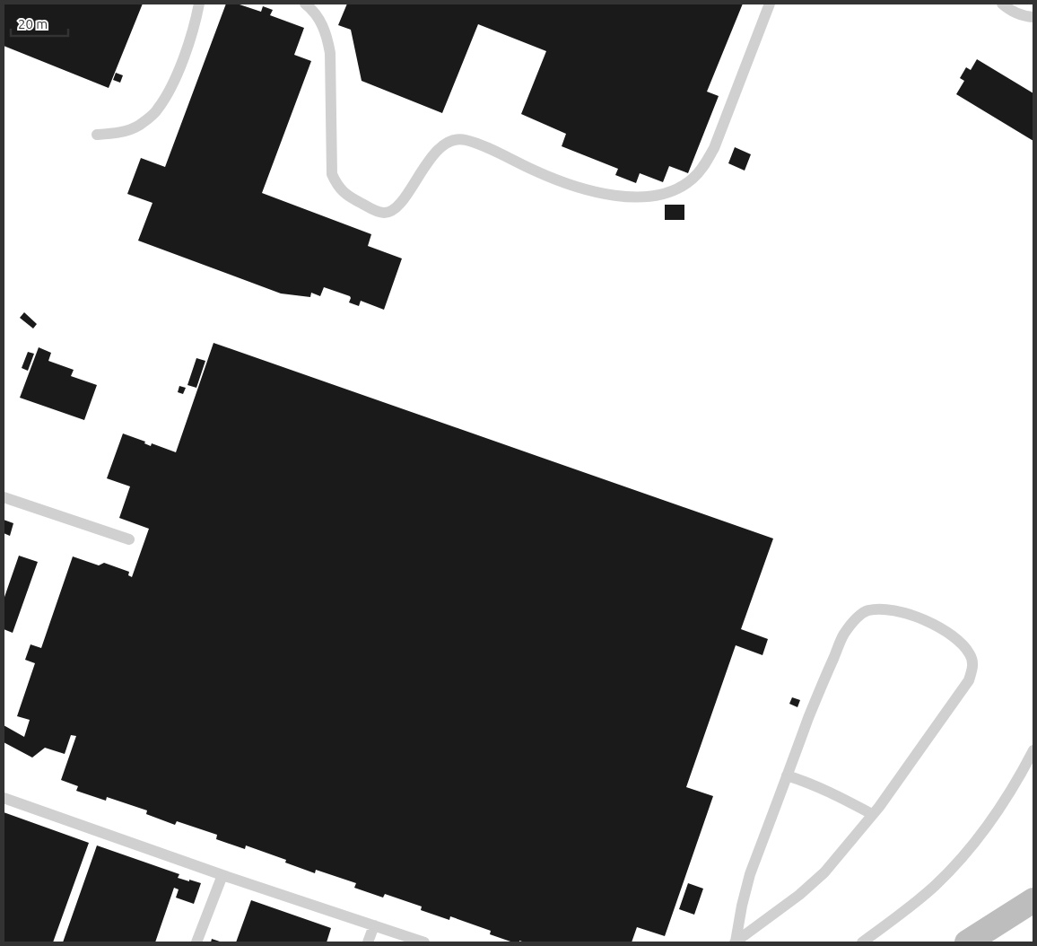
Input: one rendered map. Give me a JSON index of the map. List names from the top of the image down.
{
  "scale_bar": "20 m"
}
